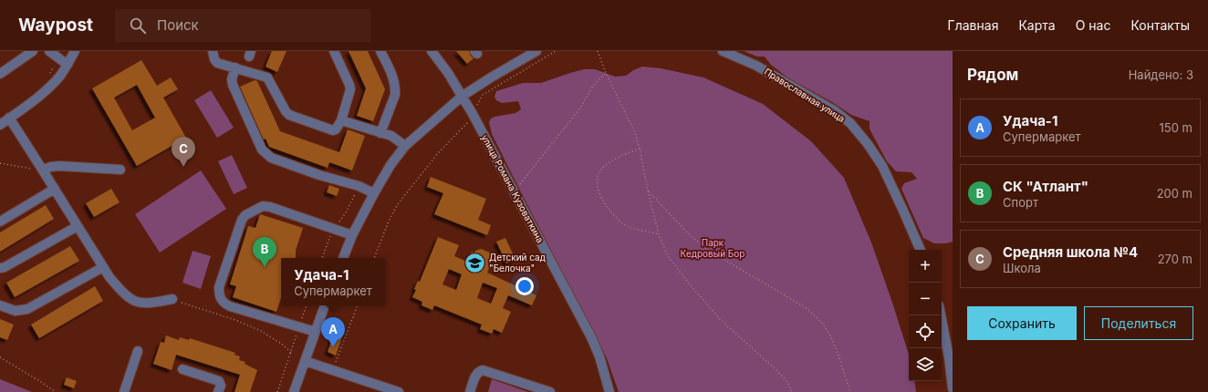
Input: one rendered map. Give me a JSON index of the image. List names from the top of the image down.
{
  "streets": {
    "street": ["Православная улица", "улица Романа Кузоваткина"]
  },
  "parks": ["Парк Кедровый Бор"],
  "places": {
    "school or university": ["Детский сад \"Белочка\""]
  },
  "page": {
    "header": "Waypost",
    "search": "Поиск",
    "nav": [
      "Главная",
      "Карта",
      "О нас",
      "Контакты"
    ],
    "heading": ["Рядом", "Найдено: 3"],
    "list": [
      {
        "mark": "A",
        "name": "Удача-1",
        "note": "Супермаркет",
        "value": "150 m"
      },
      {
        "mark": "B",
        "name": "СК \"Атлант\"",
        "note": "Спорт",
        "value": "200 m"
      },
      {
        "mark": "C",
        "name": "Средняя школа №4",
        "note": "Школа",
        "value": "270 m"
      }
    ],
    "pins": ["C", "B", "A"],
    "map_buttons": ["+", "−"],
    "popup": ["Удача-1", "Супермаркет"],
    "buttons": ["Сохранить", "Поделиться"]
  }
}
